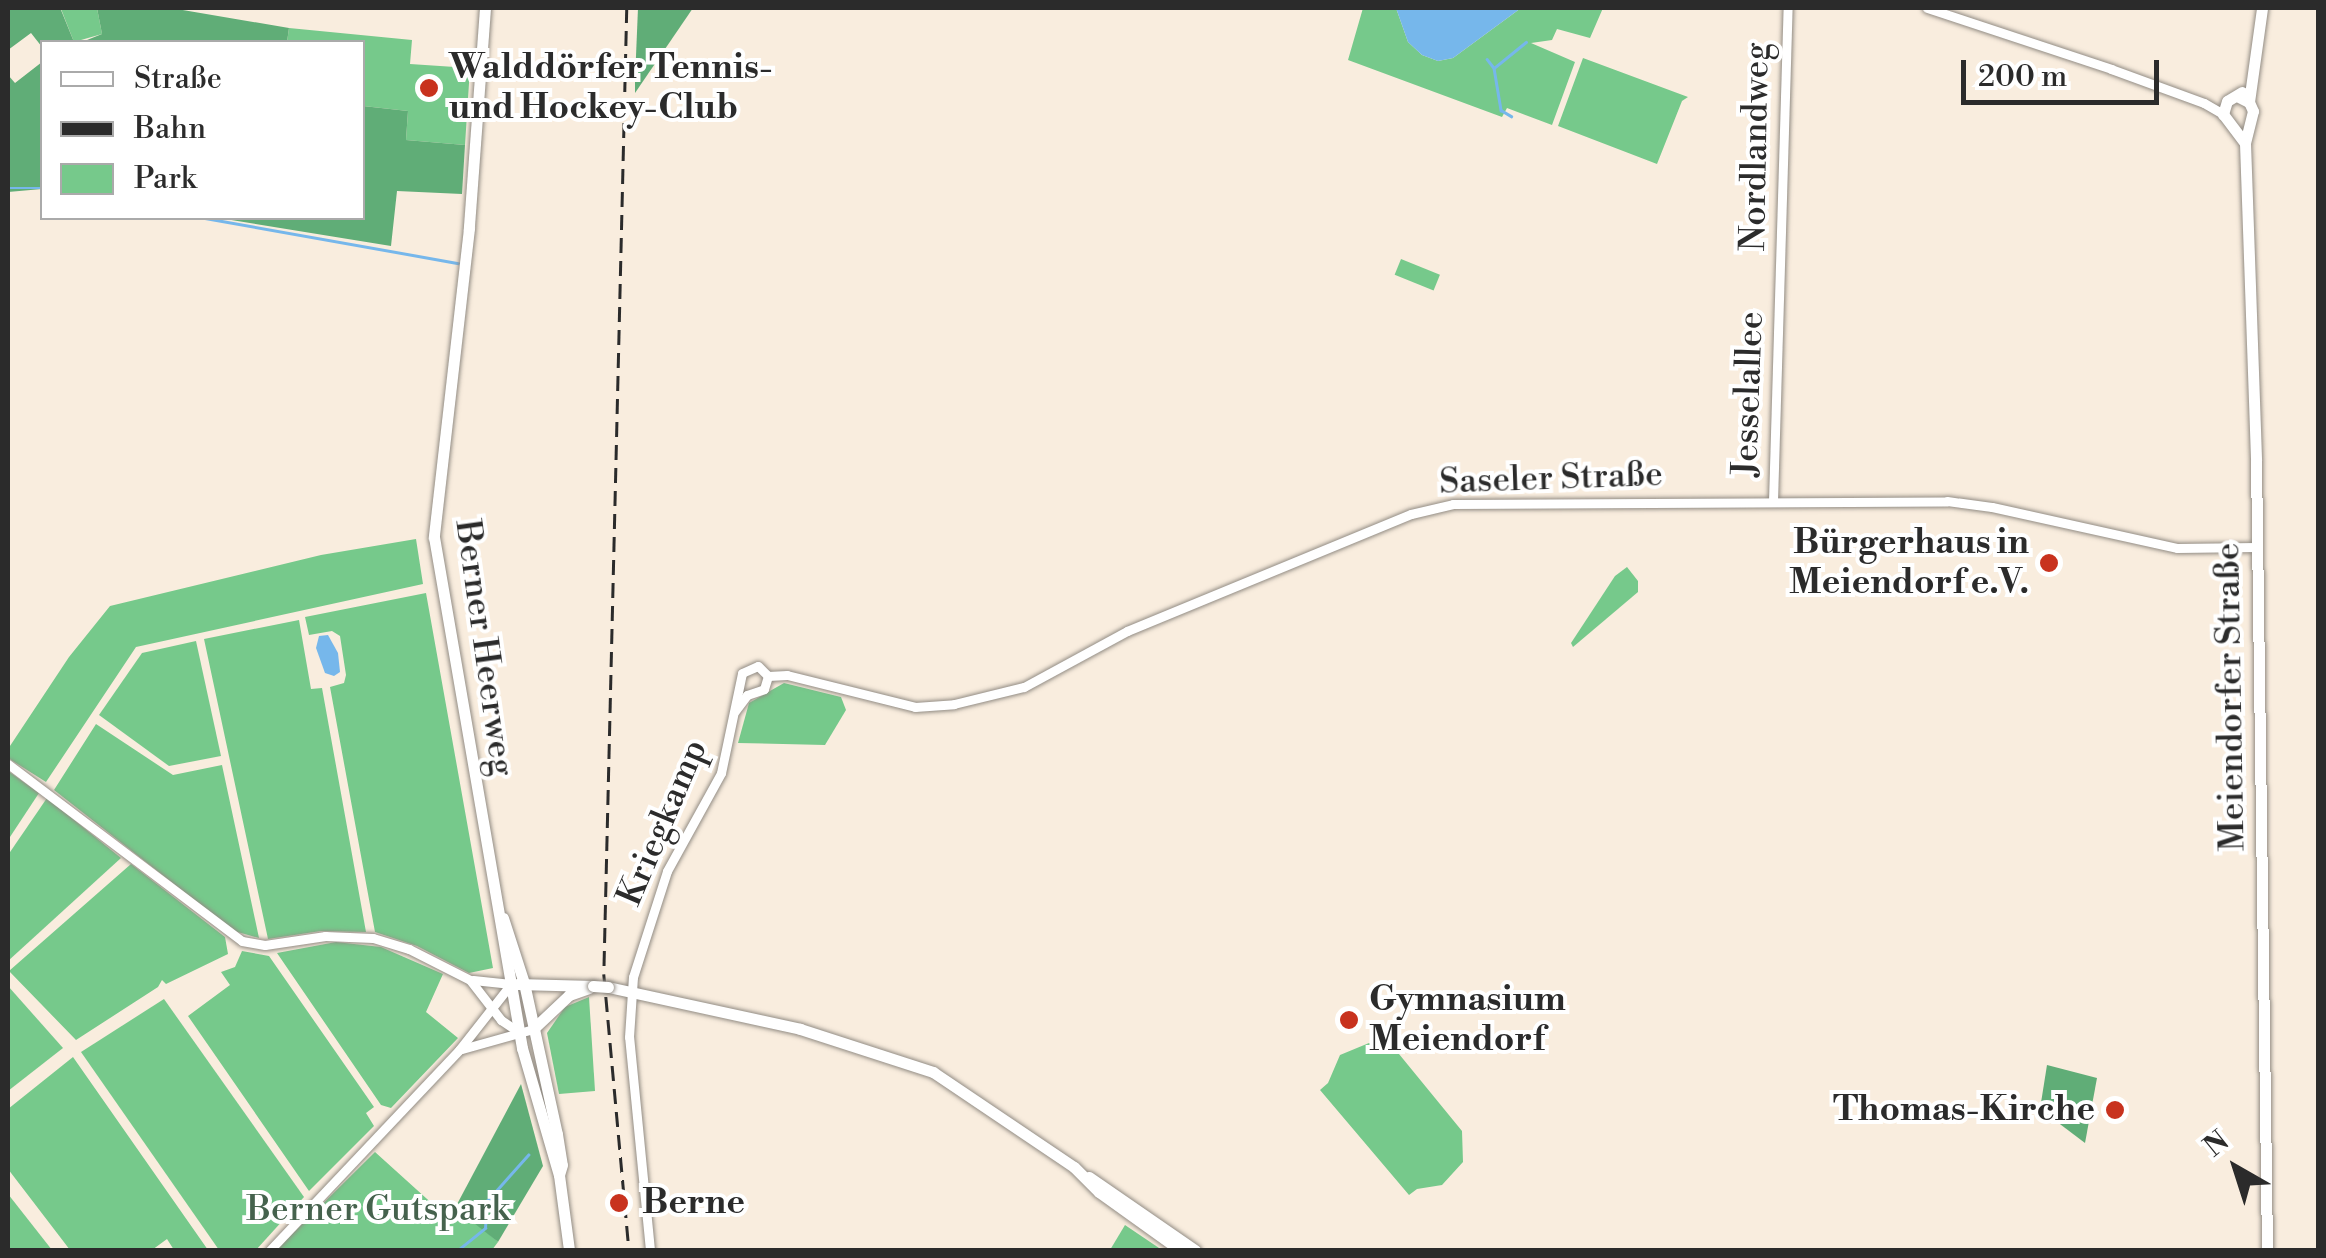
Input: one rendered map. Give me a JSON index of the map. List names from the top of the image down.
{
  "streets": {
    "main road": ["Berner Heerweg", "Meiendorfer Straße"],
    "street": [
      "Nordlandweg",
      "Jesselallee",
      "Saseler Straße",
      "Kriegkamp"
    ]
  },
  "crossings": [
    ["Nordlandweg", "Jesselallee"],
    ["Jesselallee", "Saseler Straße"],
    ["Saseler Straße", "Meiendorfer Straße"],
    ["Saseler Straße", "Kriegkamp"]
  ],
  "parks": ["Berner Gutspark"],
  "places": [
    "Walddörfer Tennis- und Hockey-Club",
    "Bürgerhaus in Meiendorf e.V.",
    "Gymnasium Meiendorf",
    "Thomas-Kirche",
    "Berne"
  ],
  "legend": ["Straße", "Bahn", "Park"],
  "scale_bar": "200 m",
  "north": "top left"
}
